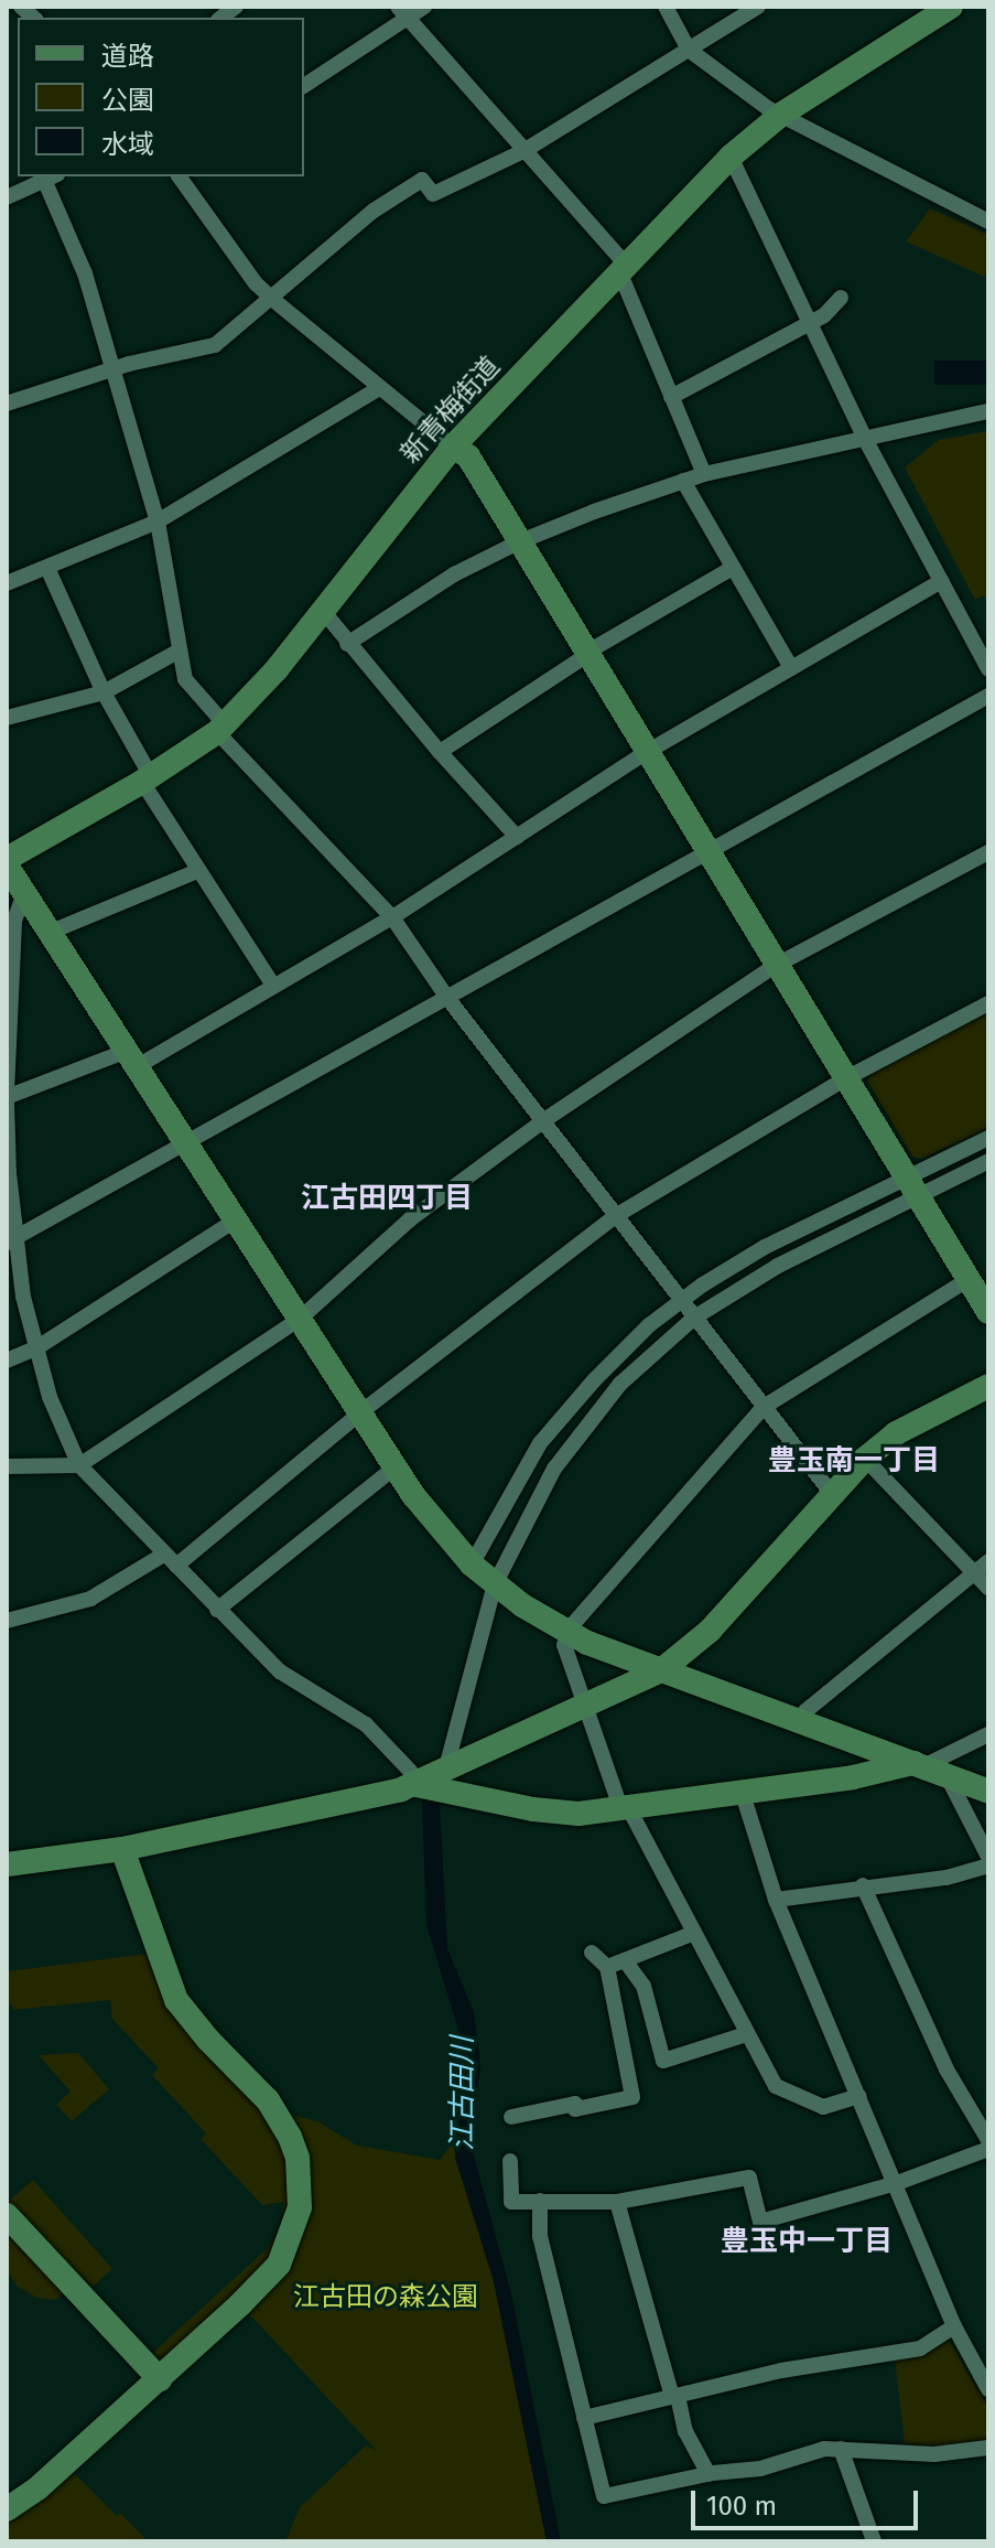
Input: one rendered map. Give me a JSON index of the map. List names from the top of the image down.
{
  "streets": {
    "street": ["新青梅街道"]
  },
  "districts": ["江古田四丁目", "豊玉南一丁目", "豊玉中一丁目"],
  "water": ["江古田川"],
  "parks": ["江古田の森公園"],
  "legend": ["道路", "公園", "水域"],
  "scale_bar": "100 m"
}
